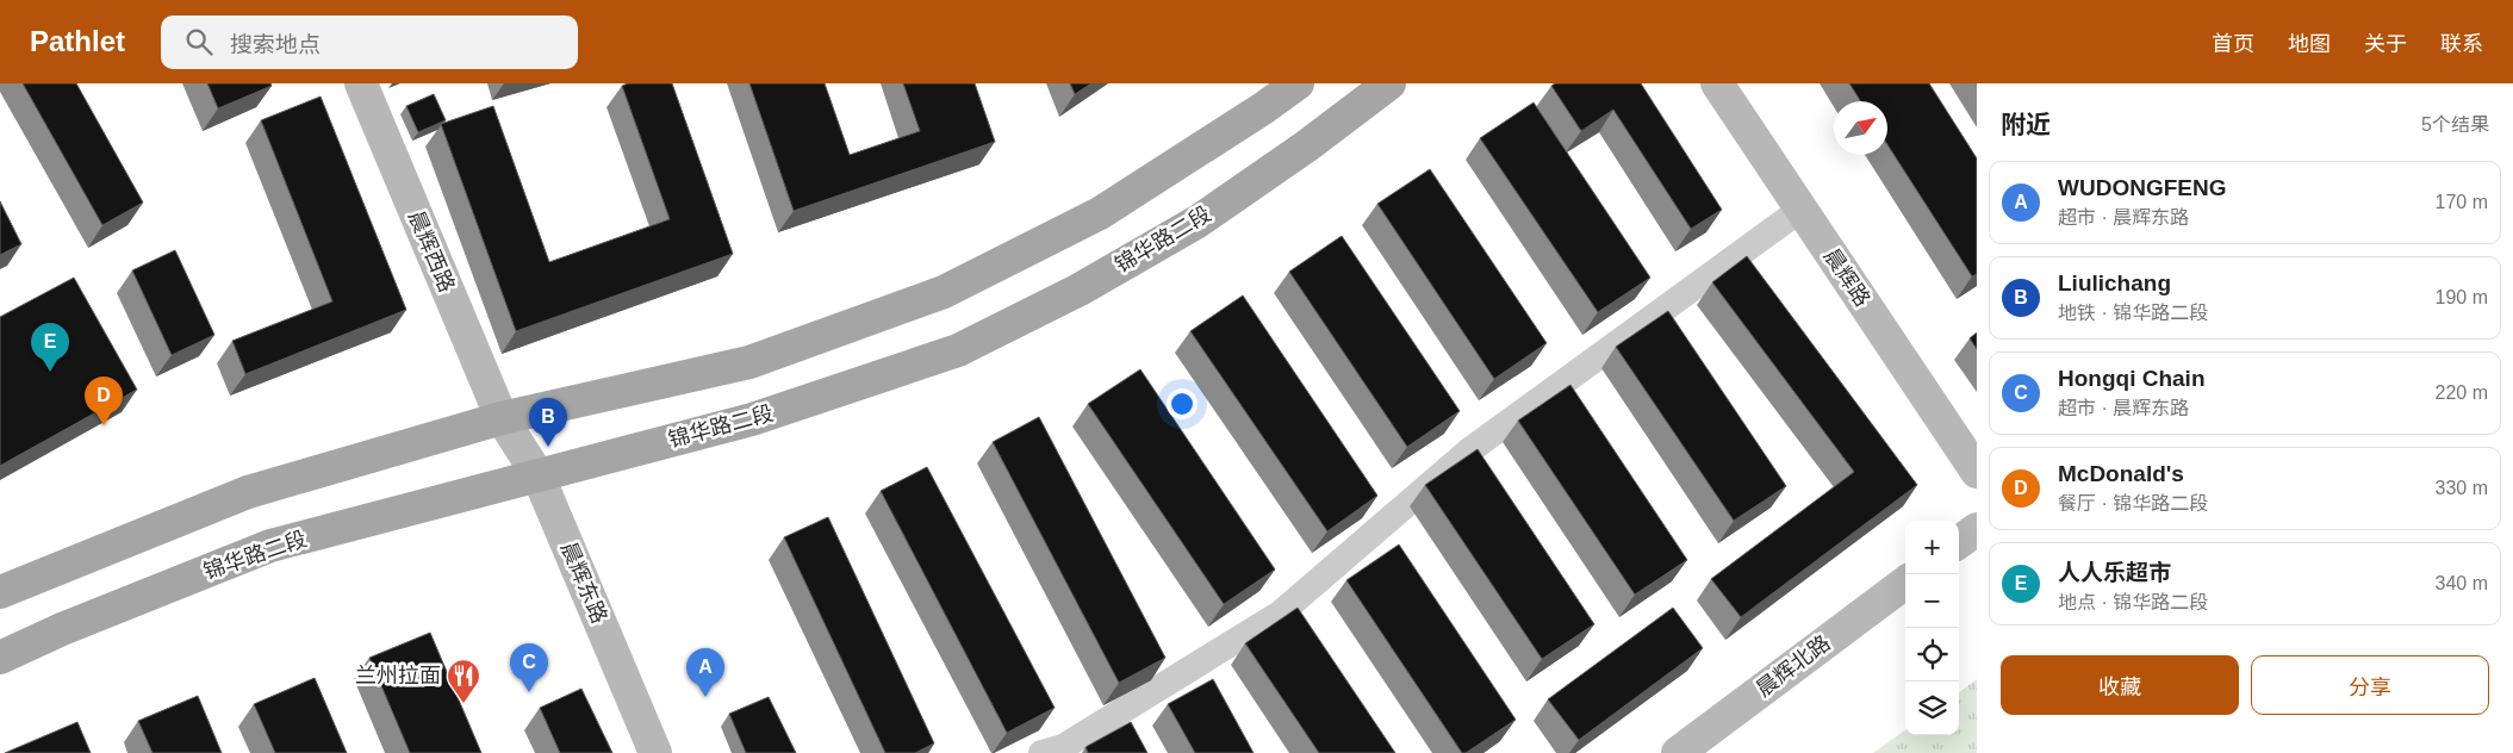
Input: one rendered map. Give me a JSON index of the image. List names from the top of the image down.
{
  "streets": {
    "main road": ["锦华路二段"],
    "street": [
      "晨辉西路",
      "晨辉路",
      "晨辉东路",
      "晨辉北路"
    ]
  },
  "crossings": [
    ["锦华路二段", "晨辉东路"],
    ["晨辉西路", "晨辉东路"]
  ],
  "places": {
    "restaurant": ["兰州拉面"]
  },
  "north": "top right",
  "page": {
    "header": "Pathlet",
    "search": "搜索地点",
    "nav": [
      "首页",
      "地图",
      "关于",
      "联系"
    ],
    "heading": ["附近", "5个结果"],
    "list": [
      {
        "mark": "A",
        "name": "WUDONGFENG",
        "note": "超市 · 晨辉东路",
        "value": "170 m"
      },
      {
        "mark": "B",
        "name": "Liulichang",
        "note": "地铁 · 锦华路二段",
        "value": "190 m"
      },
      {
        "mark": "C",
        "name": "Hongqi Chain",
        "note": "超市 · 晨辉东路",
        "value": "220 m"
      },
      {
        "mark": "D",
        "name": "McDonald's",
        "note": "餐厅 · 锦华路二段",
        "value": "330 m"
      },
      {
        "mark": "E",
        "name": "人人乐超市",
        "note": "地点 · 锦华路二段",
        "value": "340 m"
      }
    ],
    "pins": [
      "E",
      "D",
      "B",
      "C",
      "A"
    ],
    "map_buttons": ["+", "−"],
    "buttons": ["收藏", "分享"]
  }
}
